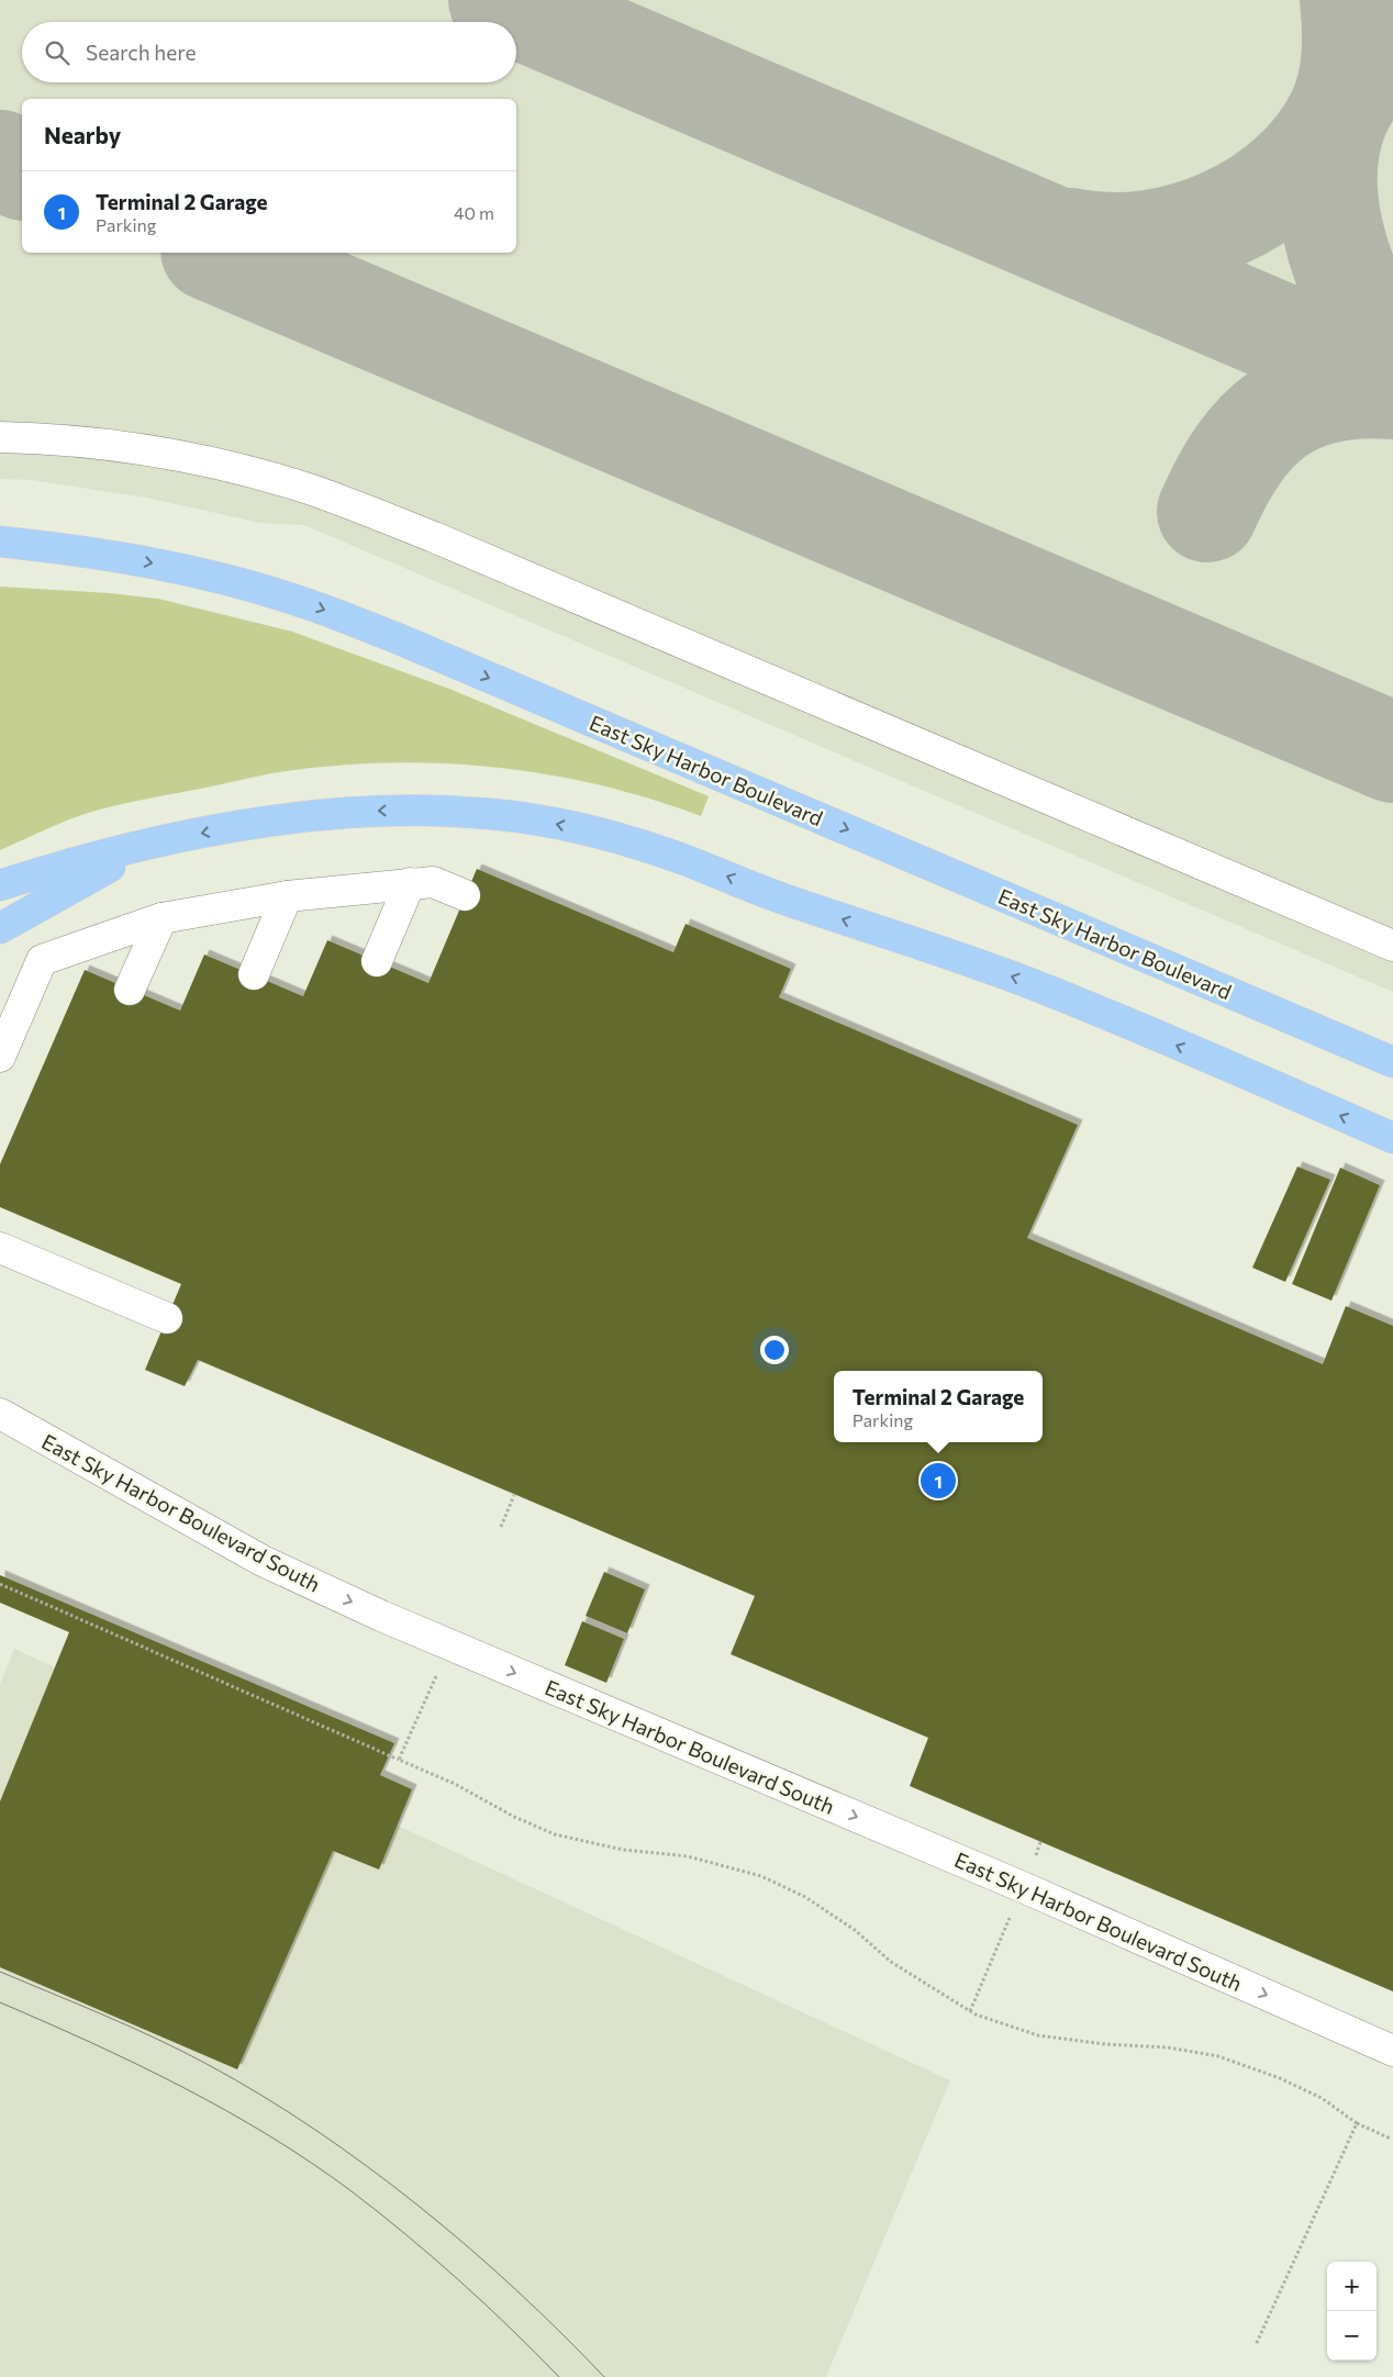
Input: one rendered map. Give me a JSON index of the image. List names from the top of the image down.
{
  "streets": {
    "main road": ["East Sky Harbor Boulevard"],
    "street": ["East Sky Harbor Boulevard South"]
  },
  "one_way": ["East Sky Harbor Boulevard South"],
  "page": {
    "search": "Search here",
    "heading": "Nearby",
    "list": [
      {
        "mark": "1",
        "name": "Terminal 2 Garage",
        "note": "Parking",
        "value": "40 m"
      }
    ],
    "popup": ["Terminal 2 Garage", "Parking"],
    "pins": "1",
    "map_buttons": ["+", "−"]
  }
}
